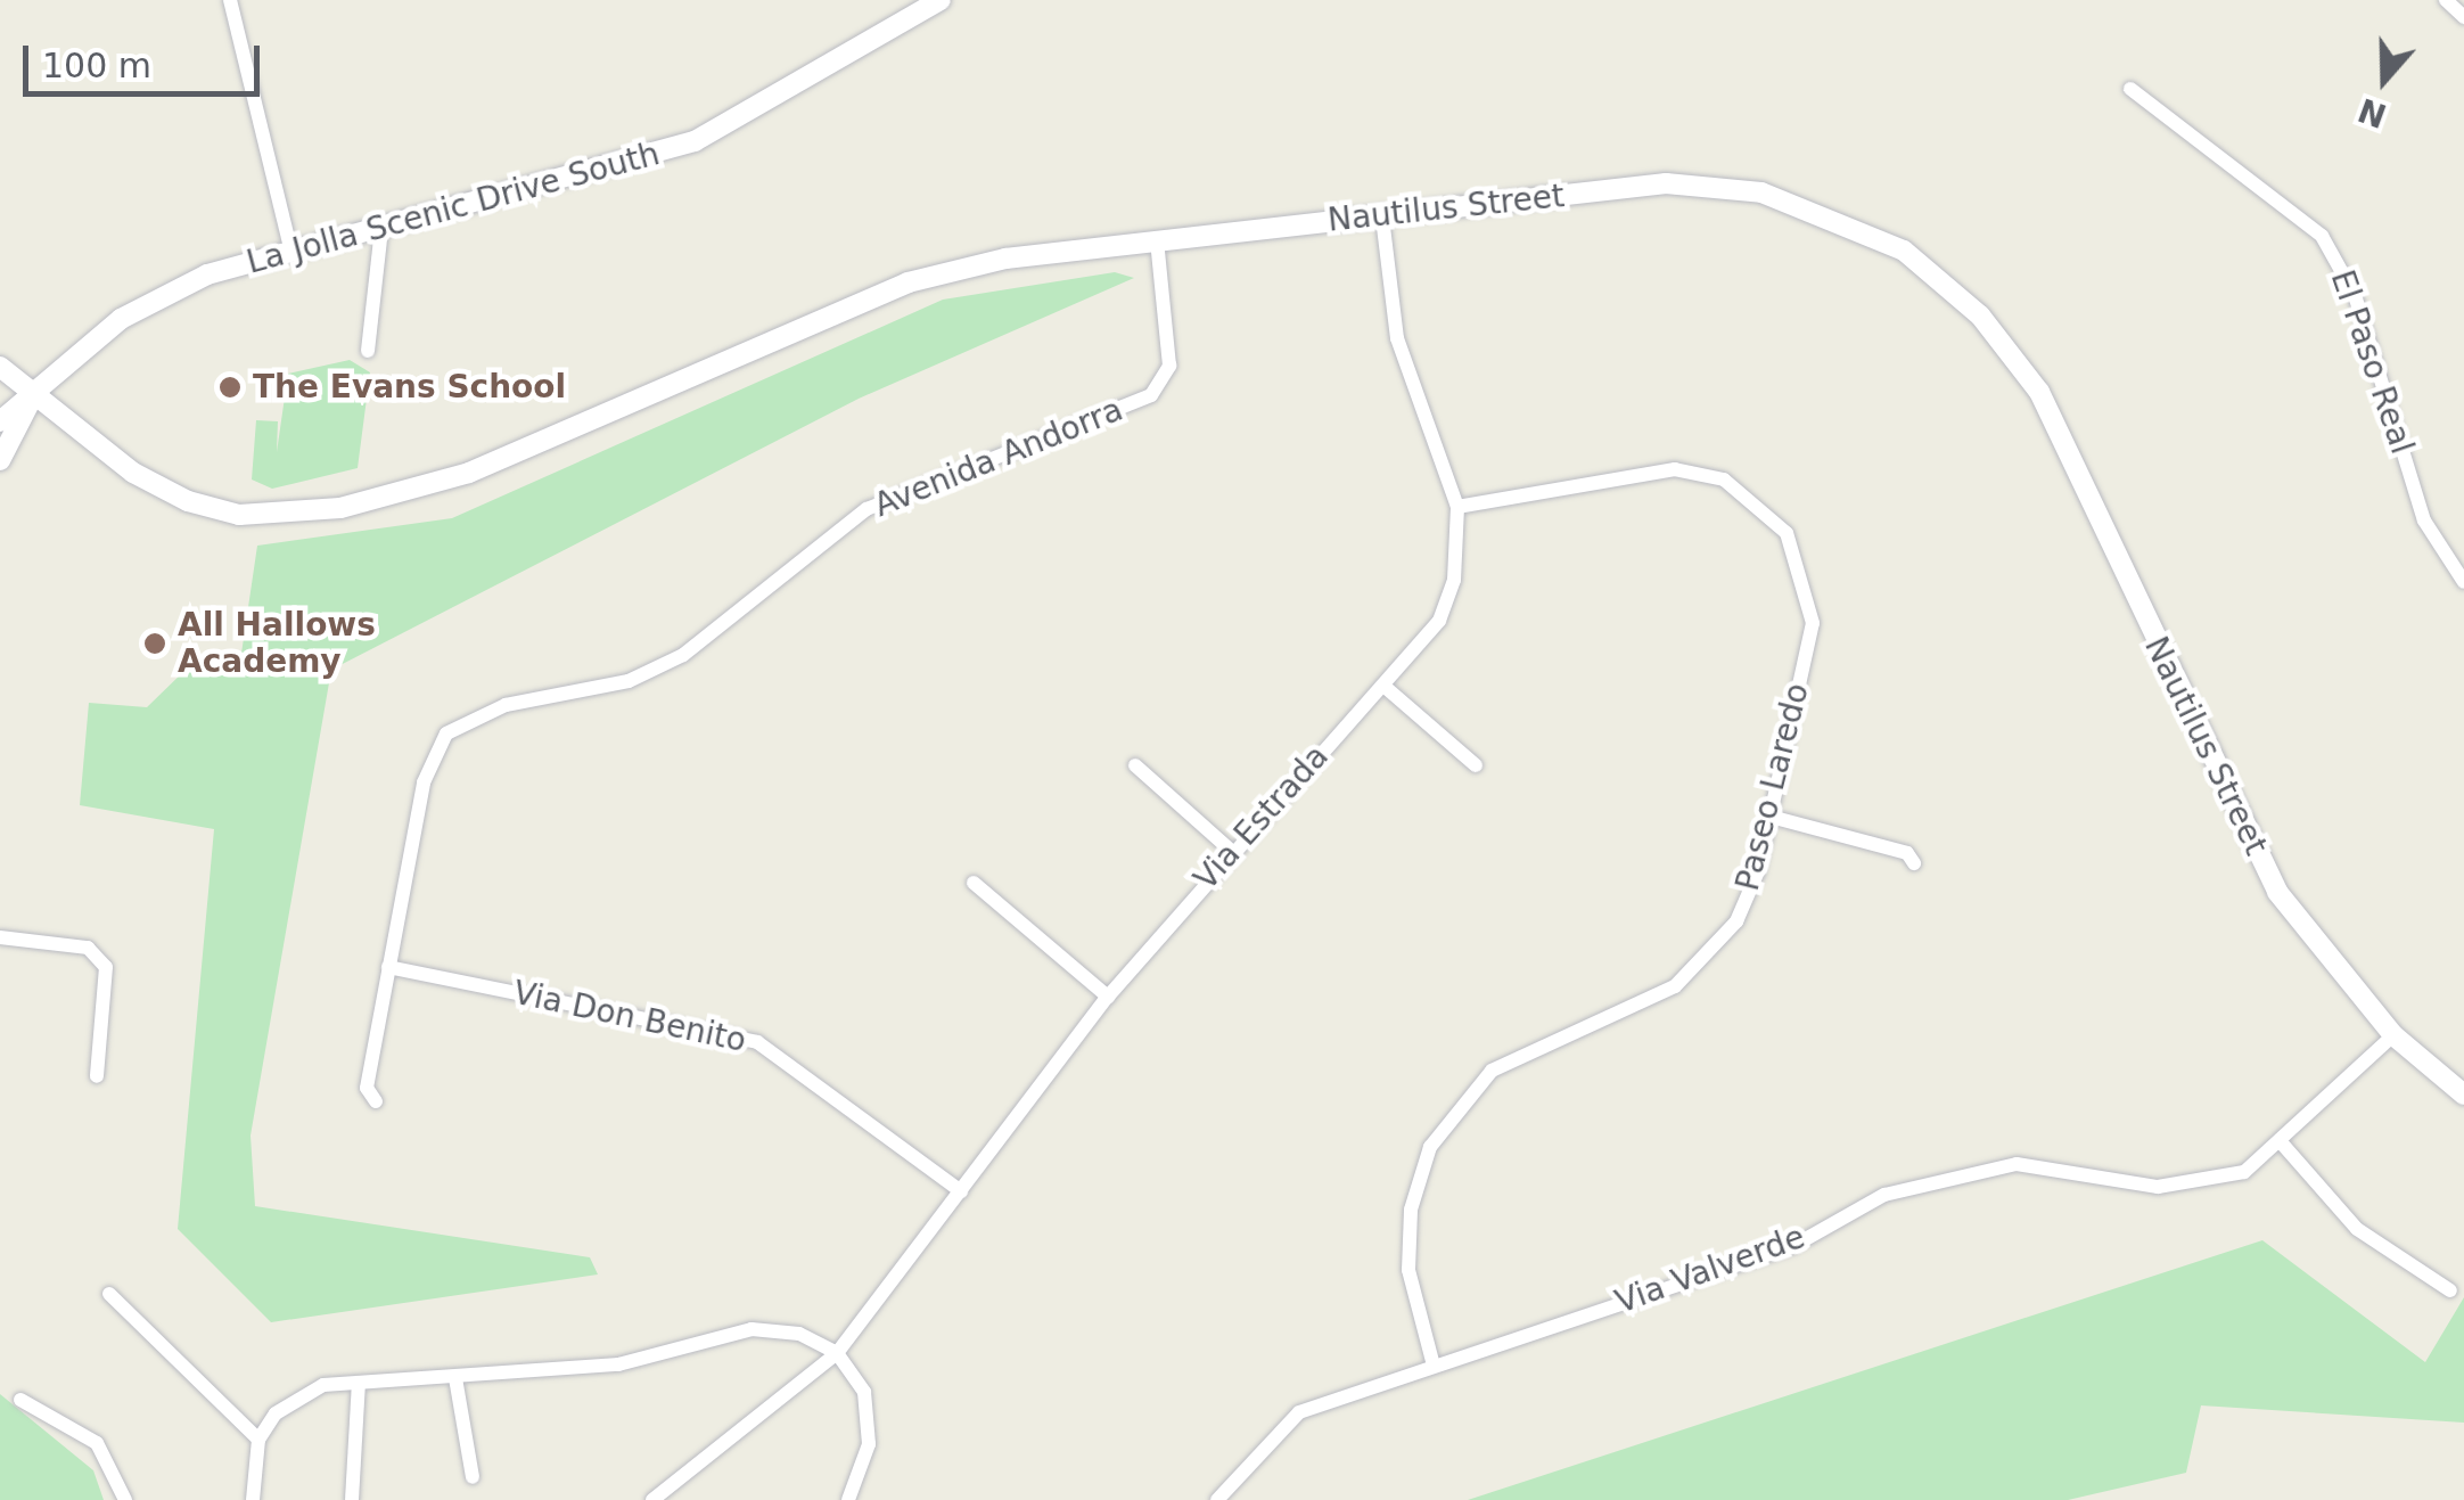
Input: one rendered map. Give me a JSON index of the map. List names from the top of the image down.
{
  "streets": {
    "main road": ["La Jolla Scenic Drive South", "Nautilus Street"],
    "street": [
      "El Paso Real",
      "Avenida Andorra",
      "Paseo Laredo",
      "Via Estrada",
      "Via Don Benito",
      "Via Valverde"
    ]
  },
  "crossings": [
    ["La Jolla Scenic Drive South", "Nautilus Street"],
    ["Nautilus Street", "Avenida Andorra"],
    ["Nautilus Street", "Via Estrada"],
    ["Nautilus Street", "Via Valverde"],
    ["Avenida Andorra", "Via Don Benito"],
    ["Paseo Laredo", "Via Estrada"],
    ["Paseo Laredo", "Via Valverde"],
    ["Via Estrada", "Via Don Benito"]
  ],
  "places": ["The Evans School", "All Hallows Academy"],
  "scale_bar": "100 m",
  "north": "bottom"
}
